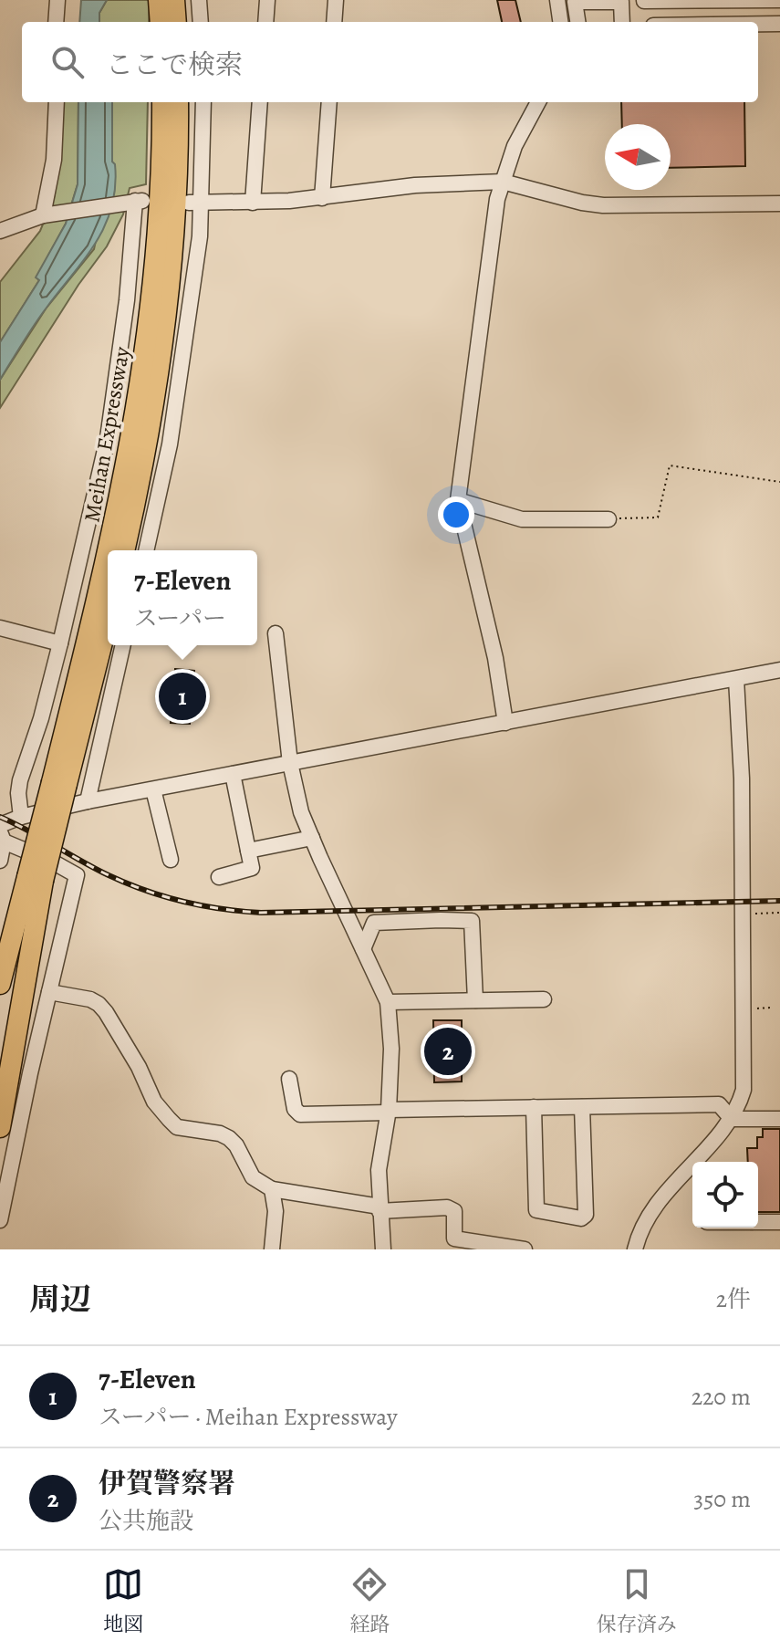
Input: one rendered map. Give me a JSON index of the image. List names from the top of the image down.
{
  "streets": {
    "highway": ["Meihan Expressway"]
  },
  "north": "left",
  "page": {
    "search": "ここで検索",
    "popup": ["7-Eleven", "スーパー"],
    "pins": ["1", "2"],
    "heading": ["周辺", "2件"],
    "list": [
      {
        "mark": "1",
        "name": "7-Eleven",
        "note": "スーパー · Meihan Expressway",
        "value": "220 m"
      },
      {
        "mark": "2",
        "name": "伊賀警察署",
        "note": "公共施設",
        "value": "350 m"
      }
    ],
    "nav": ["地図", "経路", "保存済み"]
  }
}
